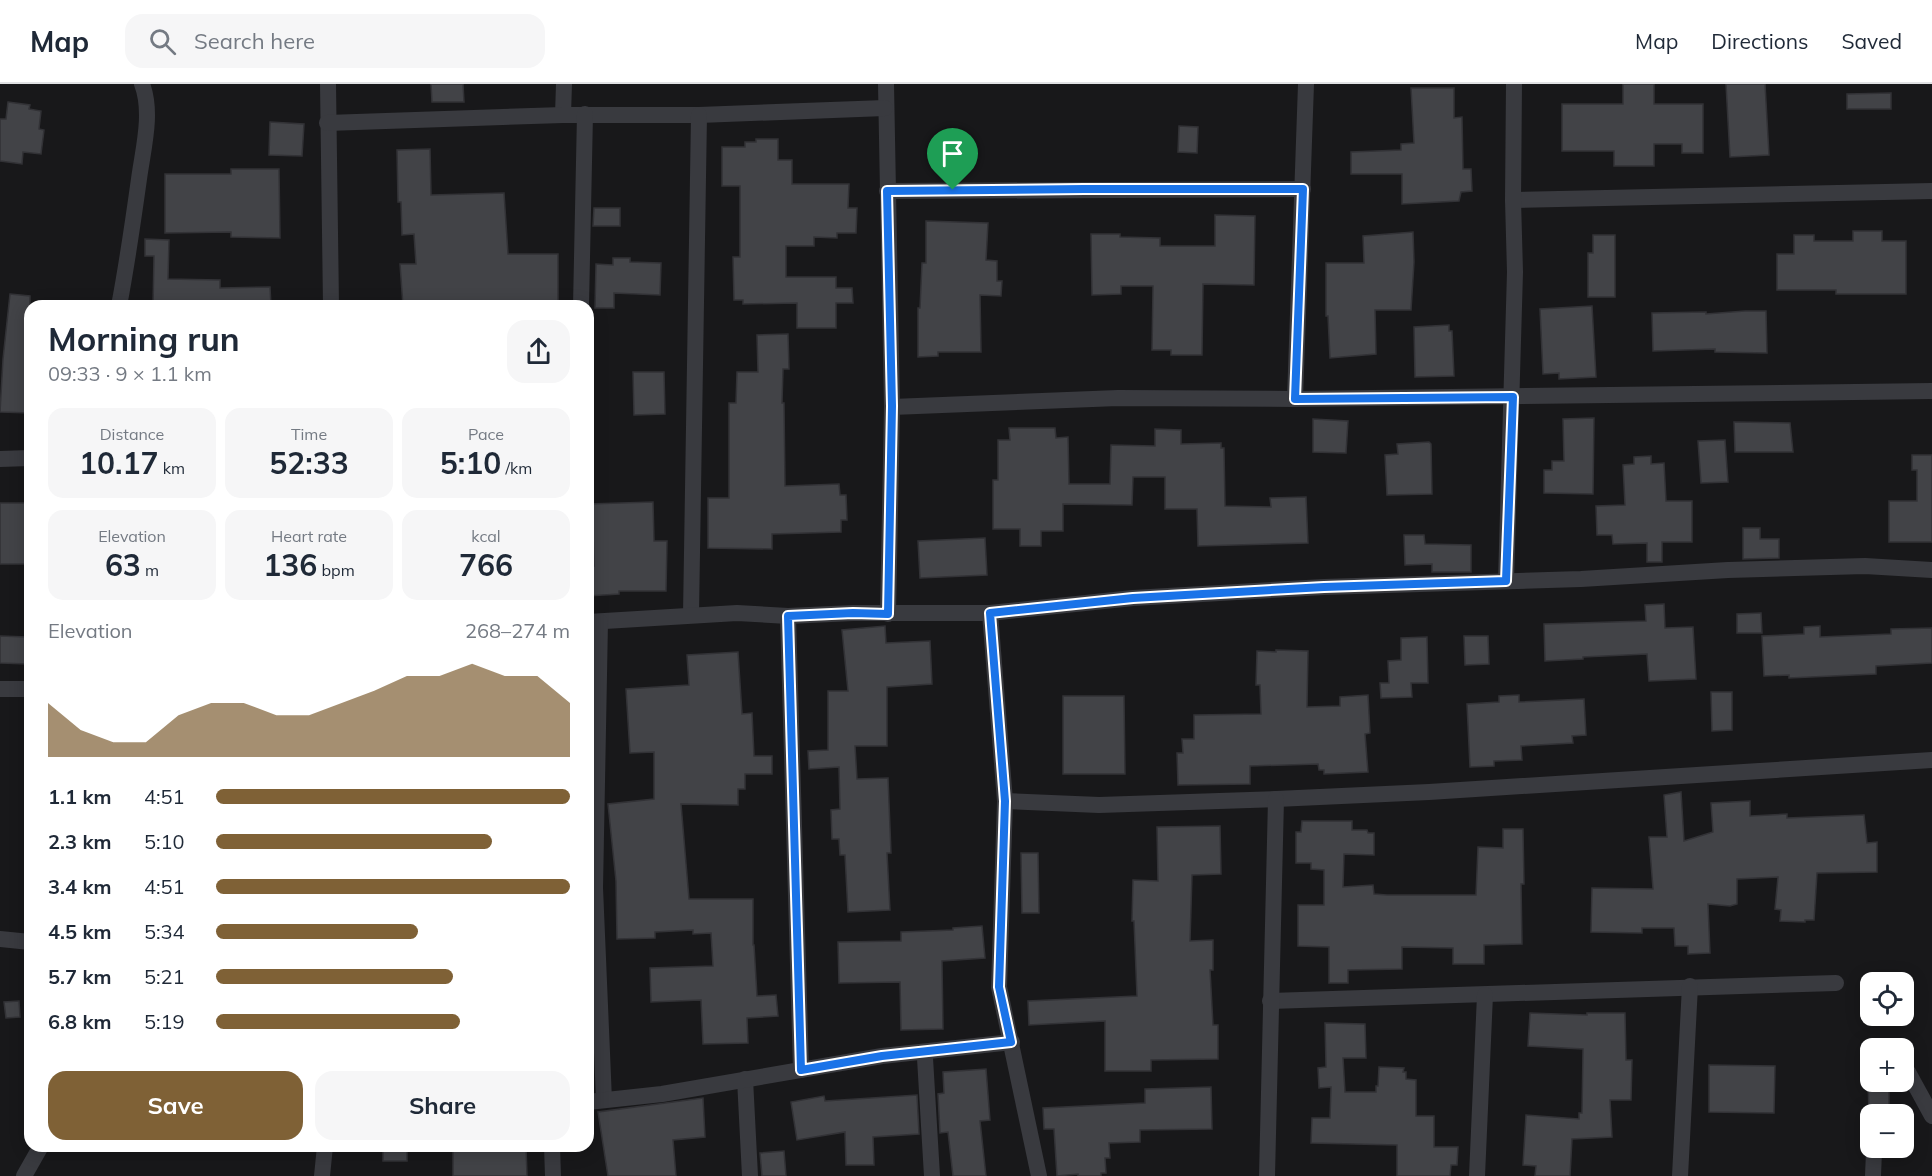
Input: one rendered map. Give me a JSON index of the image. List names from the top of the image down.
{
  "page": {
    "header": "Map",
    "search": "Search here",
    "nav": ["Map", "Directions", "Saved"],
    "heading": ["Morning run", "09:33 · 9 × 1.1 km"],
    "stats": [
      ["Distance", "10.17 km"],
      ["Time", "52:33"],
      ["Pace", "5:10 /km"],
      ["Elevation", "63 m"],
      ["Heart rate", "136 bpm"],
      ["kcal", "766"]
    ],
    "chart": ["Elevation", "268–274 m"],
    "list": [
      {
        "name": "1.1 km",
        "note": "4:51"
      },
      {
        "name": "2.3 km",
        "note": "5:10"
      },
      {
        "name": "3.4 km",
        "note": "4:51"
      },
      {
        "name": "4.5 km",
        "note": "5:34"
      },
      {
        "name": "5.7 km",
        "note": "5:21"
      },
      {
        "name": "6.8 km",
        "note": "5:19"
      }
    ],
    "map_buttons": ["+", "−"],
    "buttons": ["Save", "Share"]
  }
}
